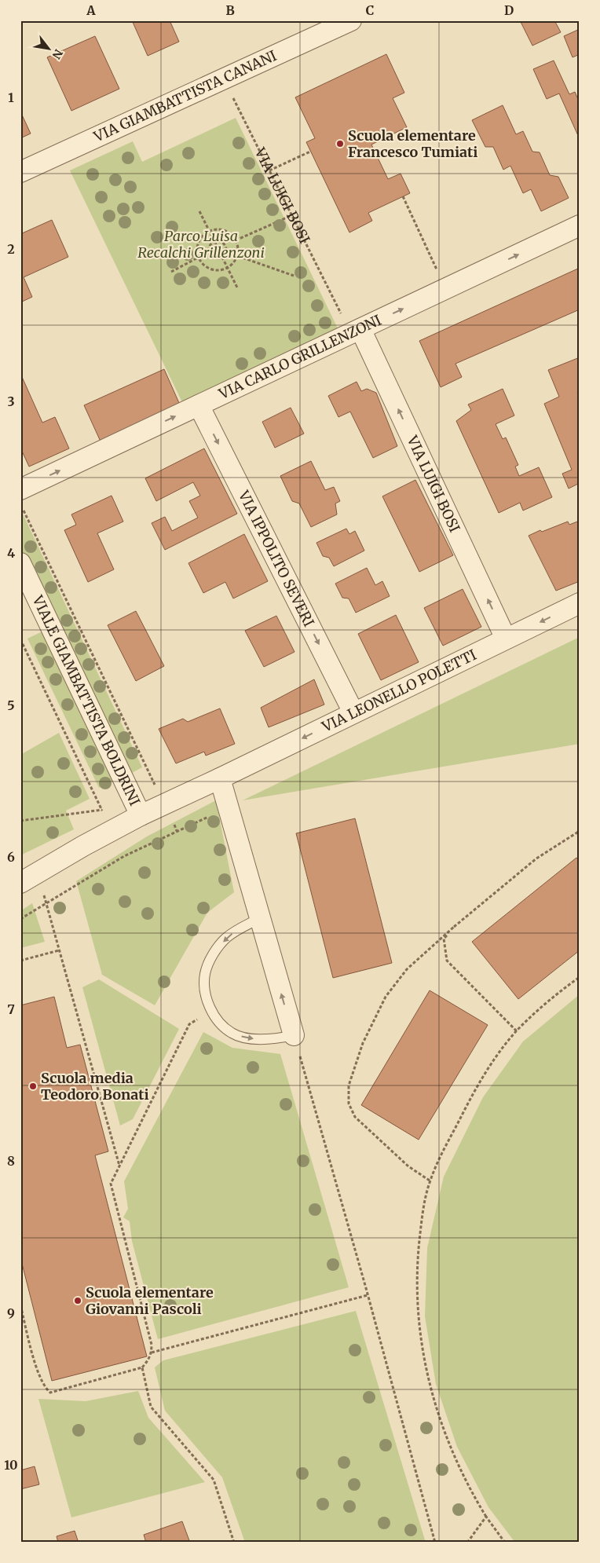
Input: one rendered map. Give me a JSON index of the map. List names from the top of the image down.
{
  "streets": {
    "street": [
      "VIA GIAMBATTISTA CANANI",
      "VIA LUIGI BOSI",
      "VIA CARLO GRILLENZONI",
      "VIA IPPOLITO SEVERI",
      "VIA LEONELLO POLETTI",
      "VIALE GIAMBATTISTA BOLDRINI"
    ]
  },
  "crossings": [
    ["VIA GIAMBATTISTA CANANI", "VIA LUIGI BOSI"],
    ["VIA LUIGI BOSI", "VIA CARLO GRILLENZONI"],
    ["VIA LUIGI BOSI", "VIA LEONELLO POLETTI"],
    ["VIA CARLO GRILLENZONI", "VIA IPPOLITO SEVERI"],
    ["VIA IPPOLITO SEVERI", "VIA LEONELLO POLETTI"],
    ["VIA LEONELLO POLETTI", "VIALE GIAMBATTISTA BOLDRINI"]
  ],
  "one_way": [
    "VIA LUIGI BOSI",
    "VIA CARLO GRILLENZONI",
    "VIA IPPOLITO SEVERI",
    "VIA LEONELLO POLETTI"
  ],
  "parks": ["Parco Luisa Recalchi Grillenzoni"],
  "places": ["Scuola elementare Francesco Tumiati", "Scuola media Teodoro Bonati", "Scuola elementare Giovanni Pascoli"],
  "north": "bottom right",
  "grid": {
    "columns": [
      "A",
      "B",
      "C",
      "D"
    ],
    "rows": [
      "1",
      "2",
      "3",
      "4",
      "5",
      "6",
      "7",
      "8",
      "9",
      "10"
    ]
  }
}
